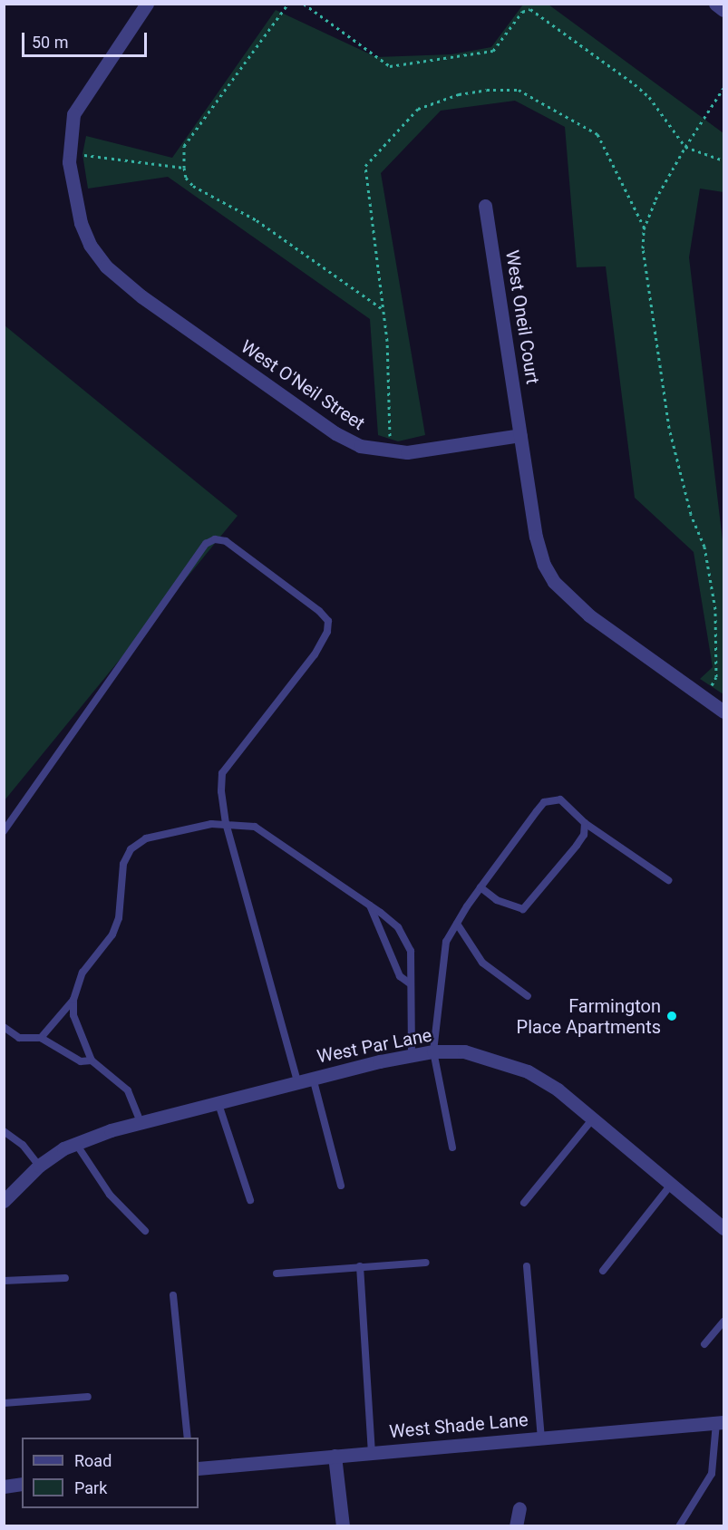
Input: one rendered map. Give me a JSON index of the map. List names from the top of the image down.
{
  "streets": {
    "street": [
      "West Oneil Court",
      "West O'Neil Street",
      "West Par Lane",
      "West Shade Lane"
    ]
  },
  "crossings": [
    ["West Oneil Court", "West O'Neil Street"]
  ],
  "places": ["Farmington Place Apartments"],
  "legend": ["Road", "Park"],
  "scale_bar": "50 m"
}
